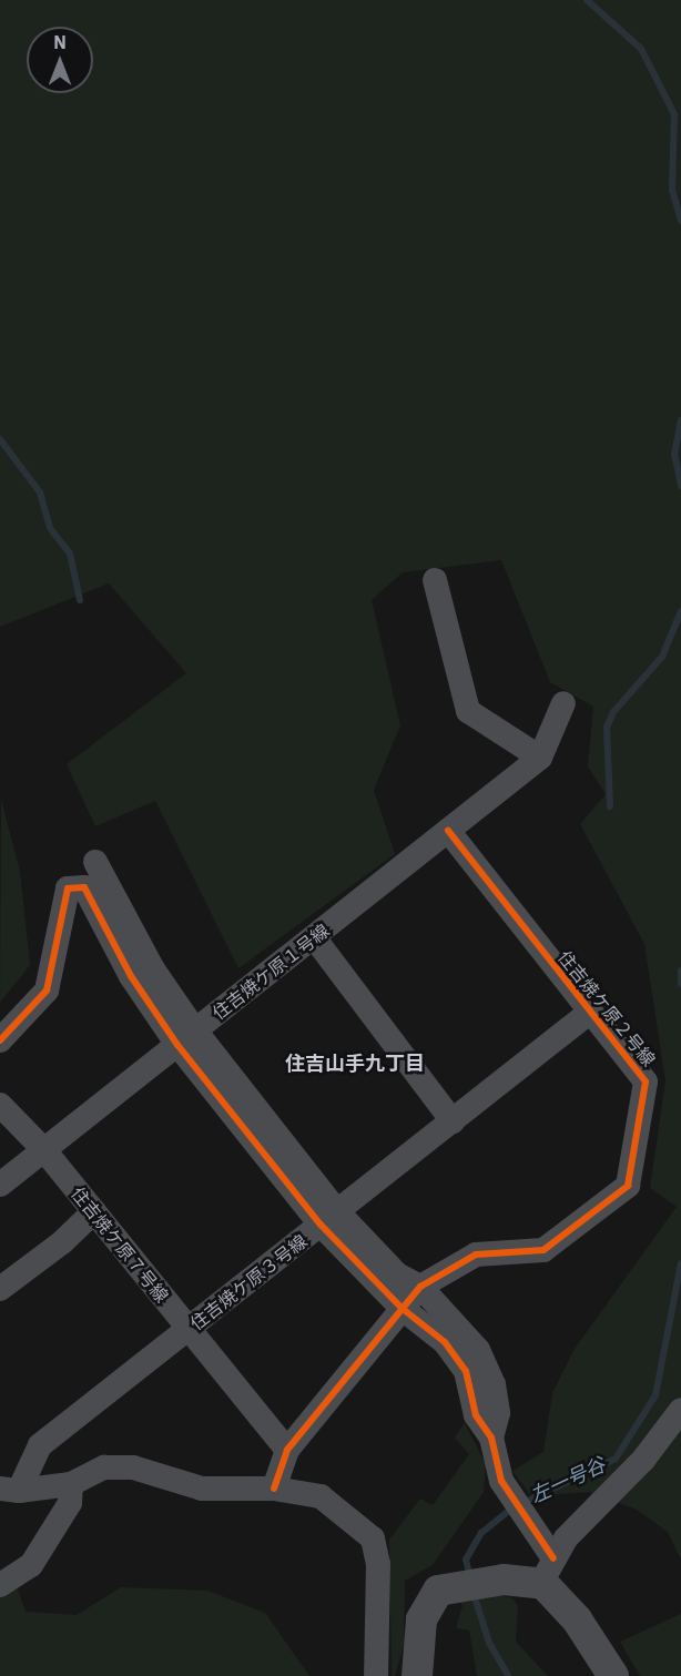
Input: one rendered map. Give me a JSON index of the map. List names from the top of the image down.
{
  "streets": {
    "street": [
      "住吉焼ケ原１号線",
      "住吉焼ケ原２号線",
      "住吉焼ケ原７号線",
      "住吉焼ケ原３号線"
    ]
  },
  "crossings": [
    ["住吉焼ケ原１号線", "住吉焼ケ原２号線"],
    ["住吉焼ケ原１号線", "住吉焼ケ原７号線"],
    ["住吉焼ケ原２号線", "住吉焼ケ原７号線"],
    ["住吉焼ケ原２号線", "住吉焼ケ原３号線"],
    ["住吉焼ケ原７号線", "住吉焼ケ原３号線"]
  ],
  "districts": ["住吉山手九丁目"],
  "water": ["左一号谷"],
  "north": "top"
}
